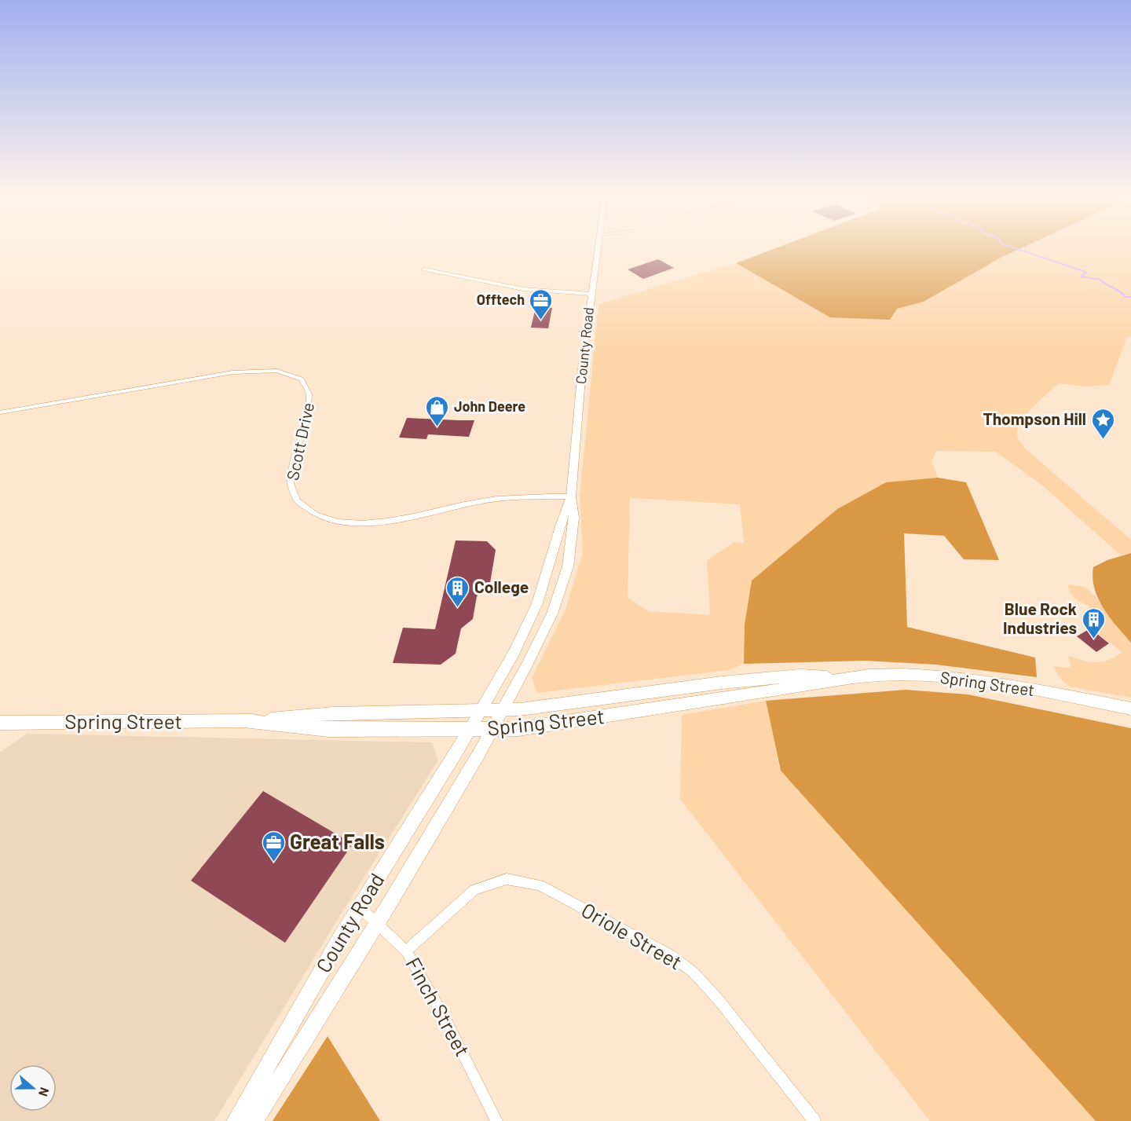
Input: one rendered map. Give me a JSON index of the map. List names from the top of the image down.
{
  "streets": {
    "main road": ["County Road", "Spring Street"],
    "street": ["Scott Drive", "Oriole Street", "Finch Street"]
  },
  "crossings": [
    ["County Road", "Scott Drive"],
    ["County Road", "Spring Street"],
    ["County Road", "Finch Street"],
    ["Oriole Street", "Finch Street"]
  ],
  "places": {
    "office": ["Offtech", "Great Falls"],
    "shop": ["John Deere"],
    "place": ["Thompson Hill"],
    "building": ["College", "Blue Rock Industries"]
  },
  "north": "right"
}
